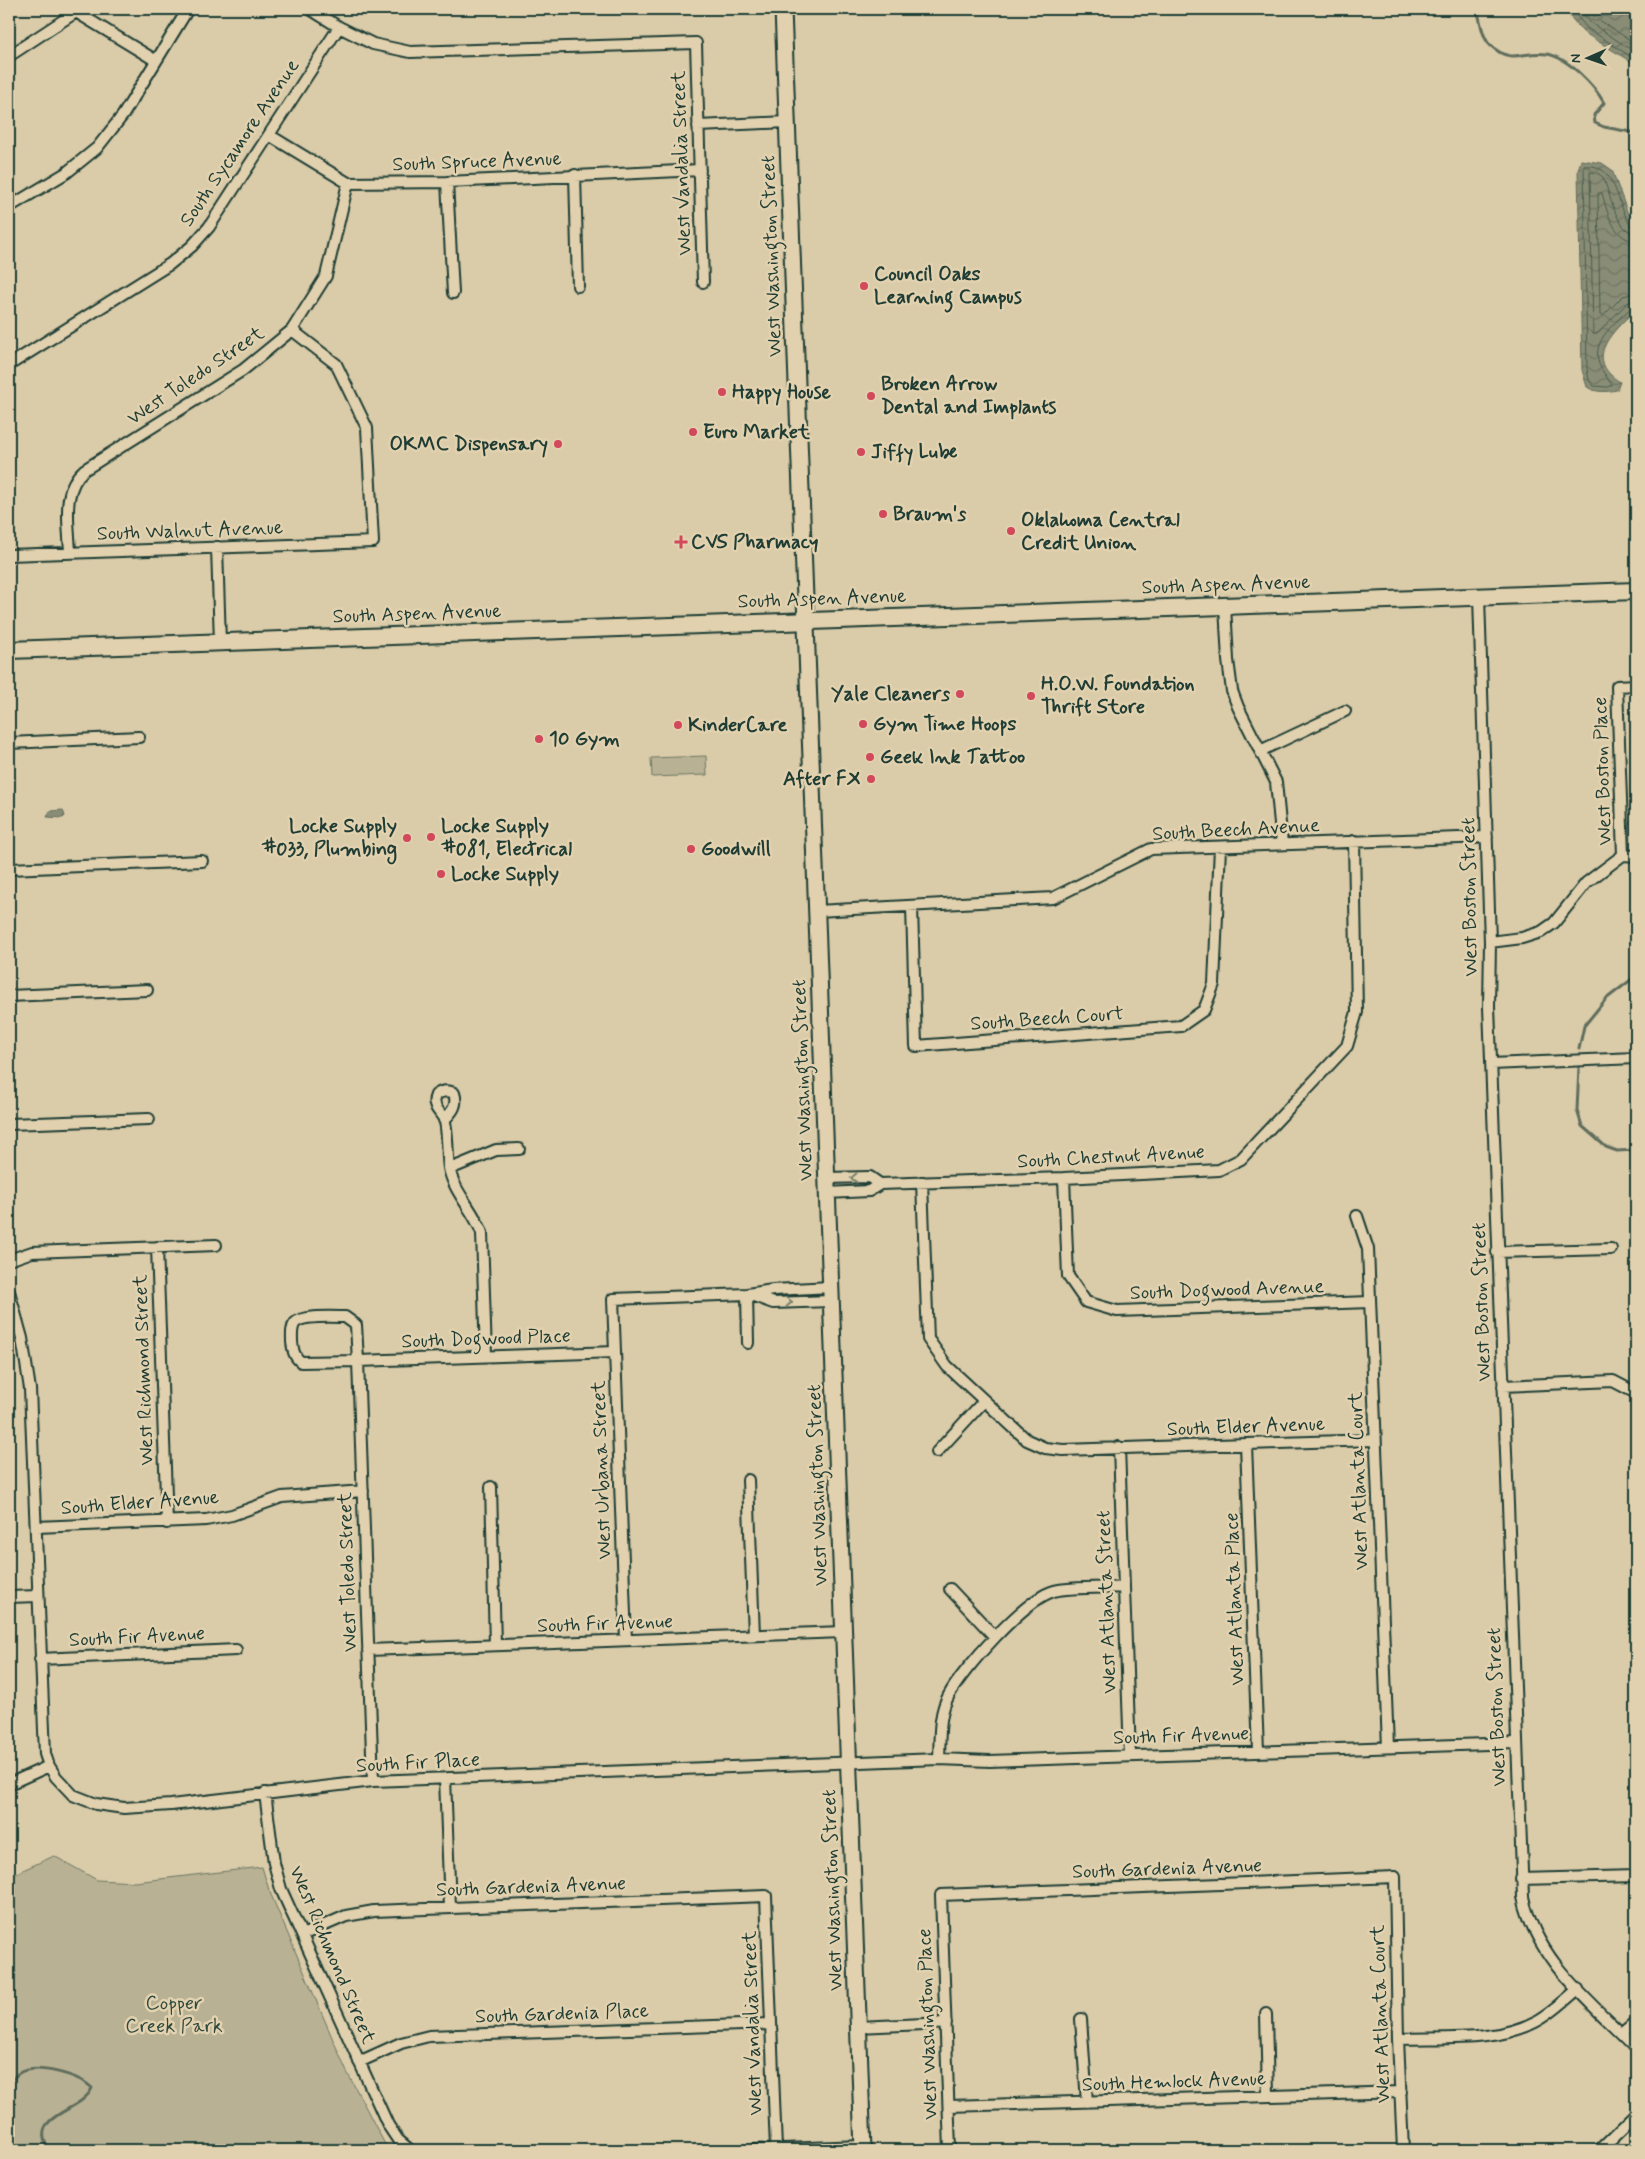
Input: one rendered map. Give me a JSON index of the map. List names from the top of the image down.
{
  "streets": {
    "main road": ["West Washington Street", "South Aspen Avenue"],
    "street": [
      "South Sycamore Avenue",
      "South Spruce Avenue",
      "West Vandalia Street",
      "West Toledo Street",
      "South Walnut Avenue",
      "West Boston Place",
      "South Beech Avenue",
      "West Boston Street",
      "South Beech Court",
      "South Chestnut Avenue",
      "South Dogwood Avenue",
      "South Dogwood Place",
      "West Richmond Street",
      "South Elder Avenue",
      "West Urbana Street",
      "West Atlanta Court",
      "West Atlanta Place",
      "West Atlanta Street",
      "South Fir Avenue",
      "South Fir Place",
      "South Gardenia Avenue",
      "South Gardenia Place",
      "West Washington Place",
      "South Hemlock Avenue"
    ]
  },
  "crossings": [
    ["South Sycamore Avenue", "West Vandalia Street"],
    ["South Spruce Avenue", "West Vandalia Street"],
    ["South Spruce Avenue", "West Toledo Street"],
    ["West Vandalia Street", "South Gardenia Avenue"],
    ["West Vandalia Street", "South Gardenia Place"],
    ["West Washington Street", "South Aspen Avenue"],
    ["West Washington Street", "South Beech Avenue"],
    ["West Washington Street", "South Chestnut Avenue"],
    ["West Washington Street", "South Fir Avenue"],
    ["West Washington Street", "South Fir Place"],
    ["West Toledo Street", "South Walnut Avenue"],
    ["West Toledo Street", "South Dogwood Place"],
    ["West Toledo Street", "South Elder Avenue"],
    ["West Toledo Street", "South Fir Avenue"],
    ["West Toledo Street", "South Fir Place"],
    ["South Aspen Avenue", "West Boston Street"],
    ["South Beech Avenue", "West Boston Street"],
    ["South Beech Avenue", "South Beech Court"],
    ["South Beech Avenue", "South Chestnut Avenue"],
    ["West Boston Street", "South Fir Avenue"],
    ["South Chestnut Avenue", "South Dogwood Avenue"],
    ["South Dogwood Avenue", "West Atlanta Court"],
    ["South Dogwood Place", "West Urbana Street"],
    ["West Richmond Street", "South Elder Avenue"],
    ["West Richmond Street", "South Fir Place"],
    ["West Richmond Street", "South Gardenia Avenue"],
    ["West Richmond Street", "South Gardenia Place"],
    ["South Elder Avenue", "West Atlanta Court"],
    ["South Elder Avenue", "West Atlanta Place"],
    ["South Elder Avenue", "West Atlanta Street"],
    ["West Urbana Street", "South Fir Avenue"],
    ["West Atlanta Court", "South Fir Avenue"],
    ["West Atlanta Court", "South Gardenia Avenue"],
    ["West Atlanta Court", "South Hemlock Avenue"],
    ["West Atlanta Place", "South Fir Avenue"],
    ["West Atlanta Street", "South Fir Avenue"],
    ["South Fir Avenue", "South Fir Place"],
    ["South Gardenia Avenue", "West Washington Place"],
    ["West Washington Place", "South Hemlock Avenue"]
  ],
  "parks": ["Copper Creek Park"],
  "places": {
    "other": [
      "Council Oaks Learning Campus",
      "Happy House",
      "Broken Arrow Dental and Implants",
      "Euro Market",
      "OKMC Dispensary",
      "Jiffy Lube",
      "Braum's",
      "Oklahoma Central Credit Union",
      "Yale Cleaners",
      "H.O.W. Foundation Thrift Store",
      "Gym Time Hoops",
      "KinderCare",
      "10 Gym",
      "Geek Ink Tattoo",
      "After FX",
      "Locke Supply #081, Electrical",
      "Locke Supply #033, Plumbing",
      "Goodwill",
      "Locke Supply"
    ],
    "health": ["CVS Pharmacy"]
  },
  "north": "left"
}
